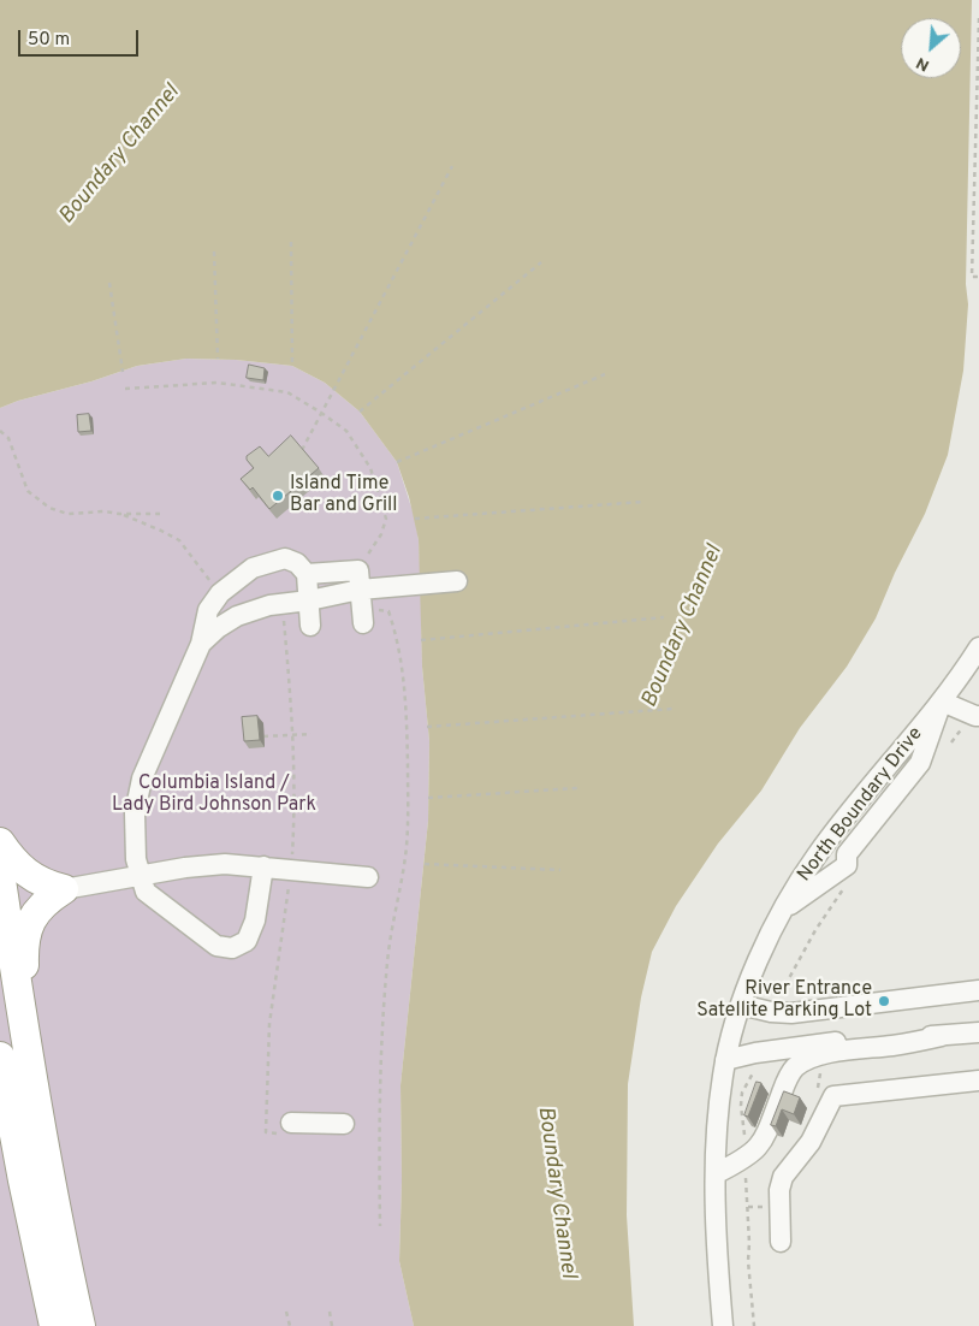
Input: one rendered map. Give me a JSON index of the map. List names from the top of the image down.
{
  "streets": {
    "street": ["North Boundary Drive"]
  },
  "water": ["Boundary Channel"],
  "parks": ["Columbia Island / Lady Bird Johnson Park"],
  "places": ["Island Time Bar and Grill", "River Entrance Satellite Parking Lot"],
  "scale_bar": "50 m",
  "north": "bottom left"
}
